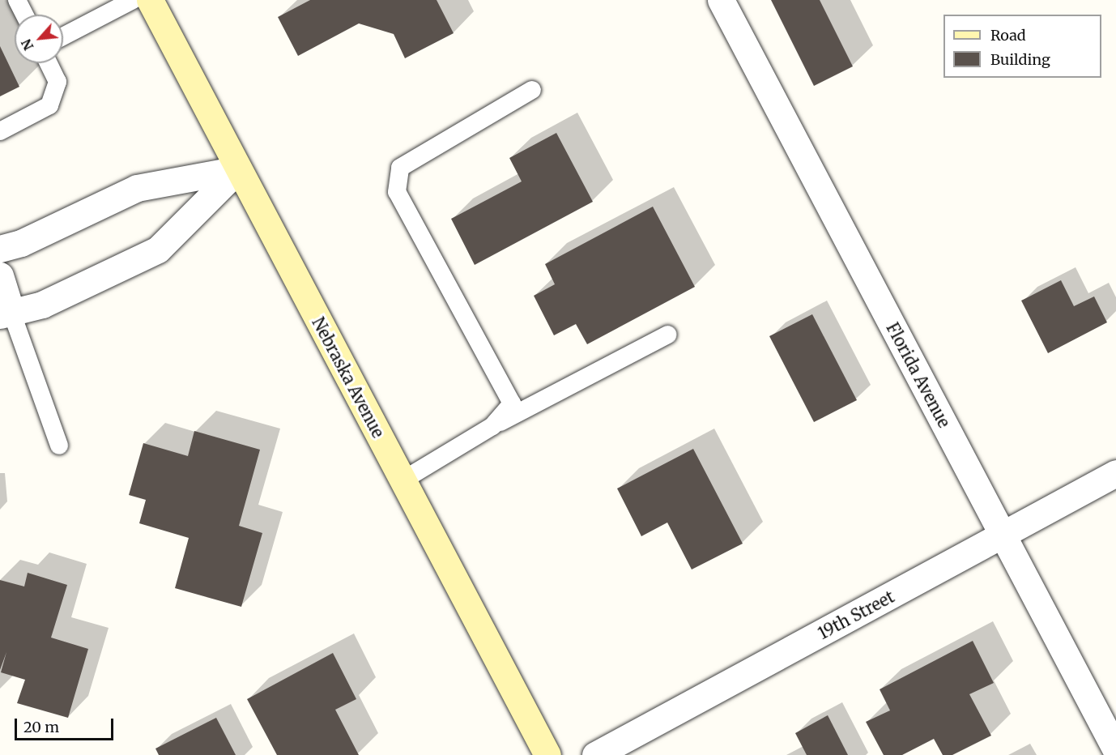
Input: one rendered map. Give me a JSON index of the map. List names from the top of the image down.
{
  "streets": {
    "main road": ["Nebraska Avenue"],
    "street": ["Florida Avenue", "19th Street"]
  },
  "crossings": [
    ["Florida Avenue", "19th Street"]
  ],
  "legend": ["Road", "Building"],
  "scale_bar": "20 m",
  "north": "bottom left"
}
